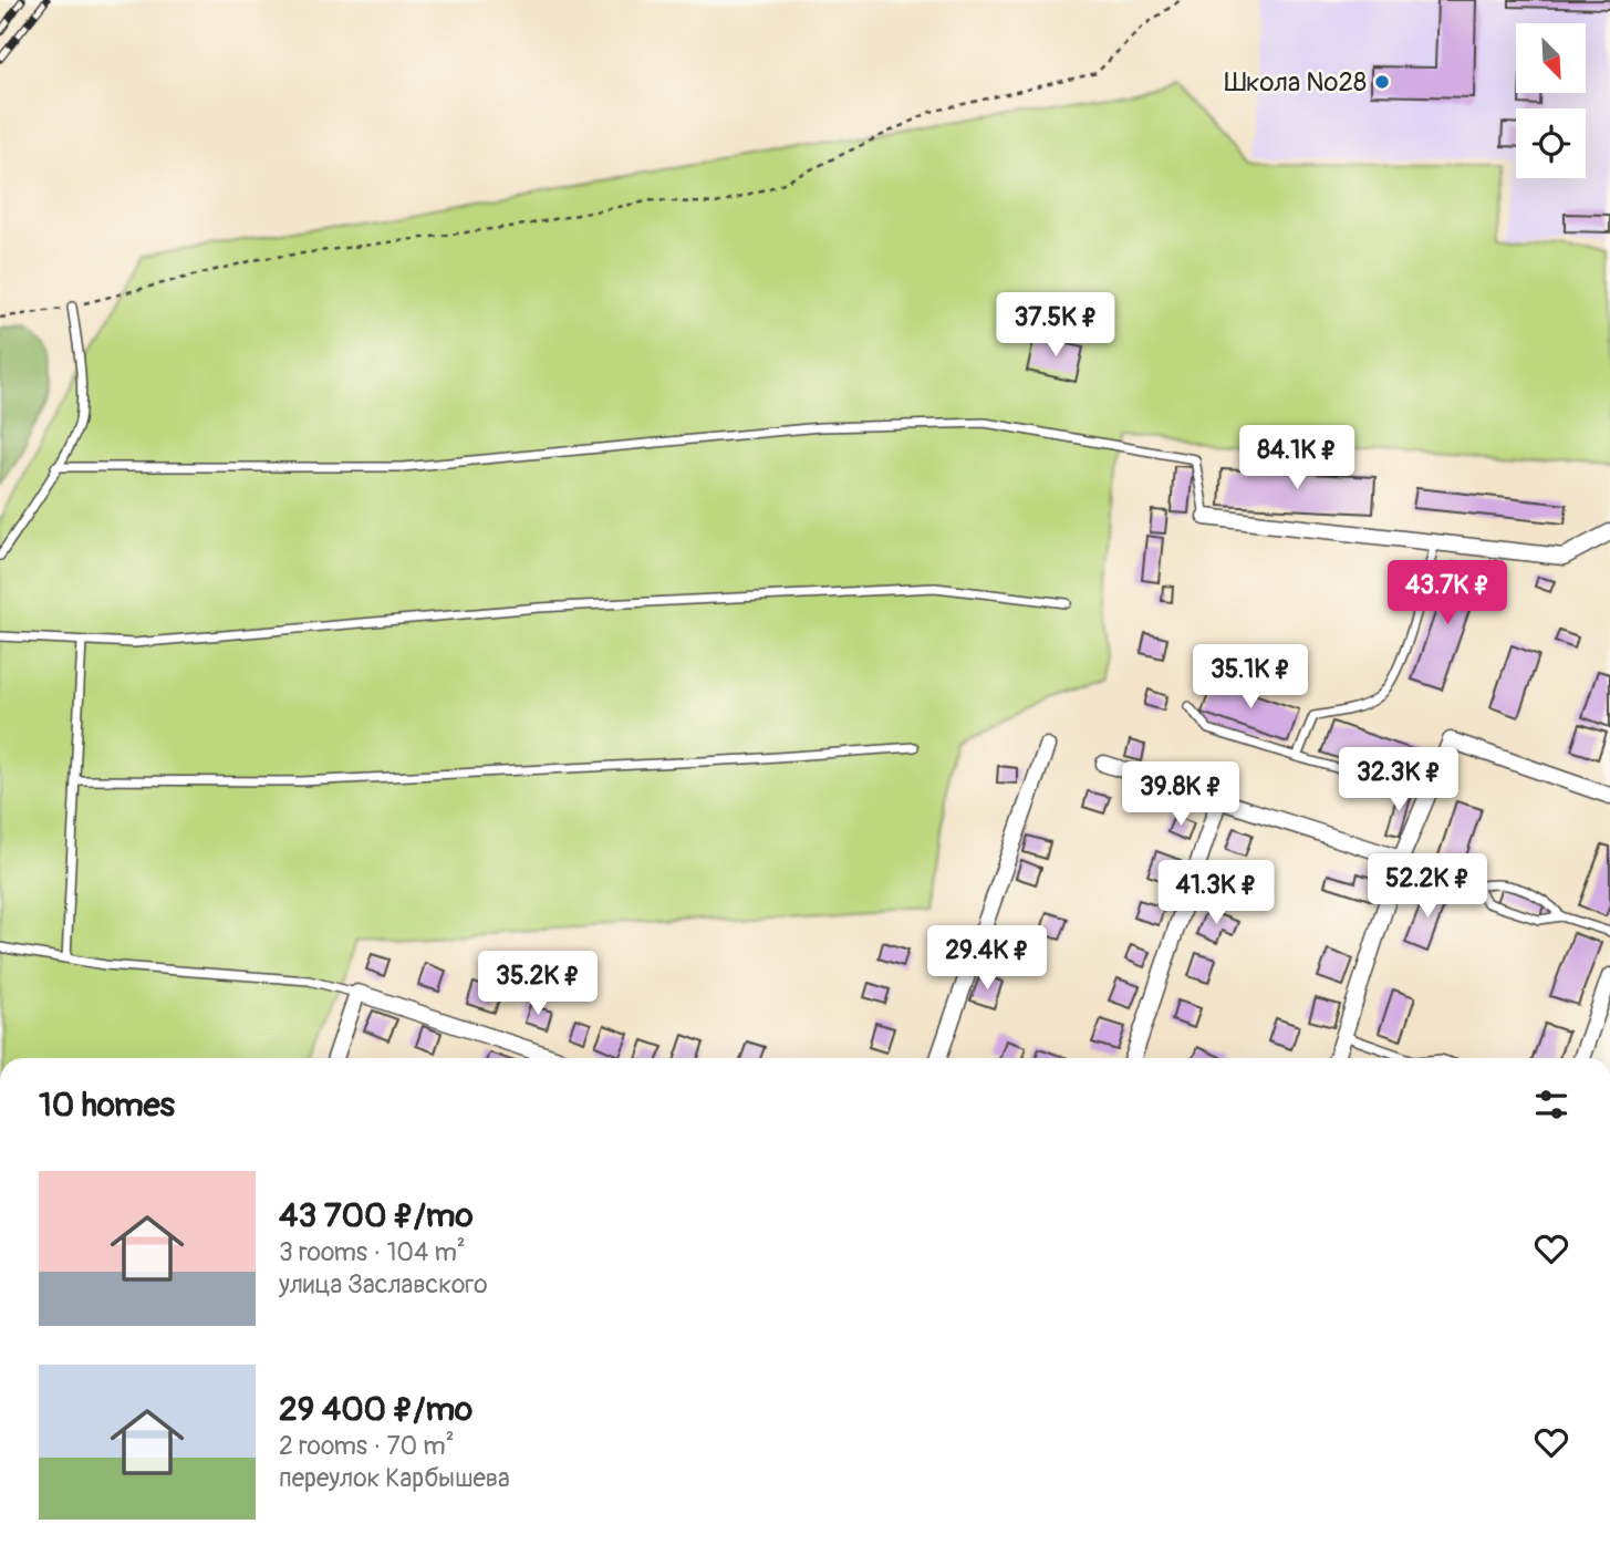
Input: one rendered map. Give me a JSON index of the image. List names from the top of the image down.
{
  "places": ["Школа №28"],
  "north": "bottom right",
  "page": {
    "price": [
      "37.5K ₽",
      "84.1K ₽",
      "43.7K ₽",
      "35.1K ₽",
      "32.3K ₽",
      "39.8K ₽",
      "52.2K ₽",
      "41.3K ₽",
      "29.4K ₽",
      "35.2K ₽"
    ],
    "heading": "10 homes",
    "list": [
      {
        "name": "43 700 ₽/mo",
        "note": "3 rooms · 104 m² · улица Заславского"
      },
      {
        "name": "29 400 ₽/mo",
        "note": "2 rooms · 70 m² · переулок Карбышева"
      }
    ]
  }
}
